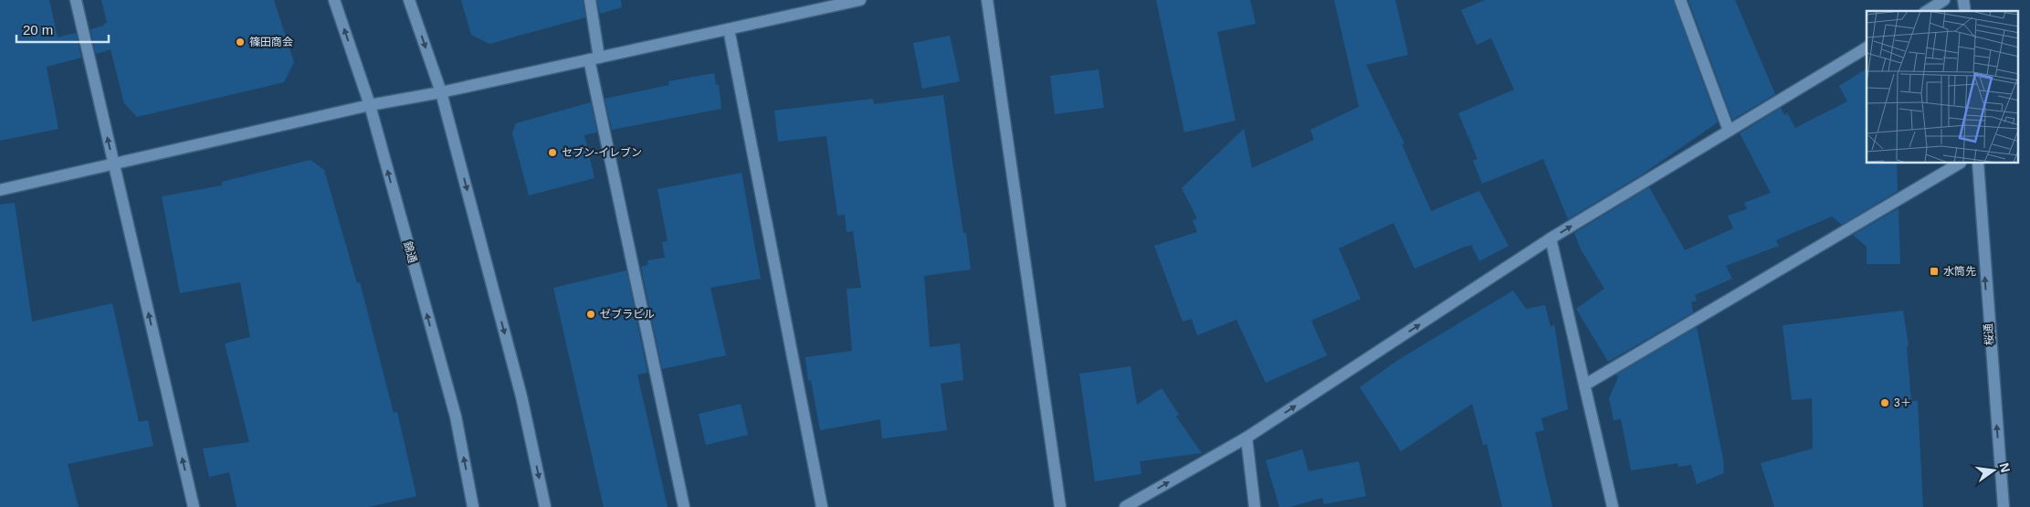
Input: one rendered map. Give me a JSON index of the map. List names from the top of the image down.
{
  "streets": {
    "street": ["錦通", "桜通"]
  },
  "one_way": ["桜通"],
  "places": {
    "other": [
      "篠田商会",
      "セブン-イレブン",
      "ゼブラビル",
      "3＋"
    ],
    "transit": ["水筒先"]
  },
  "scale_bar": "20 m",
  "north": "right"
}
